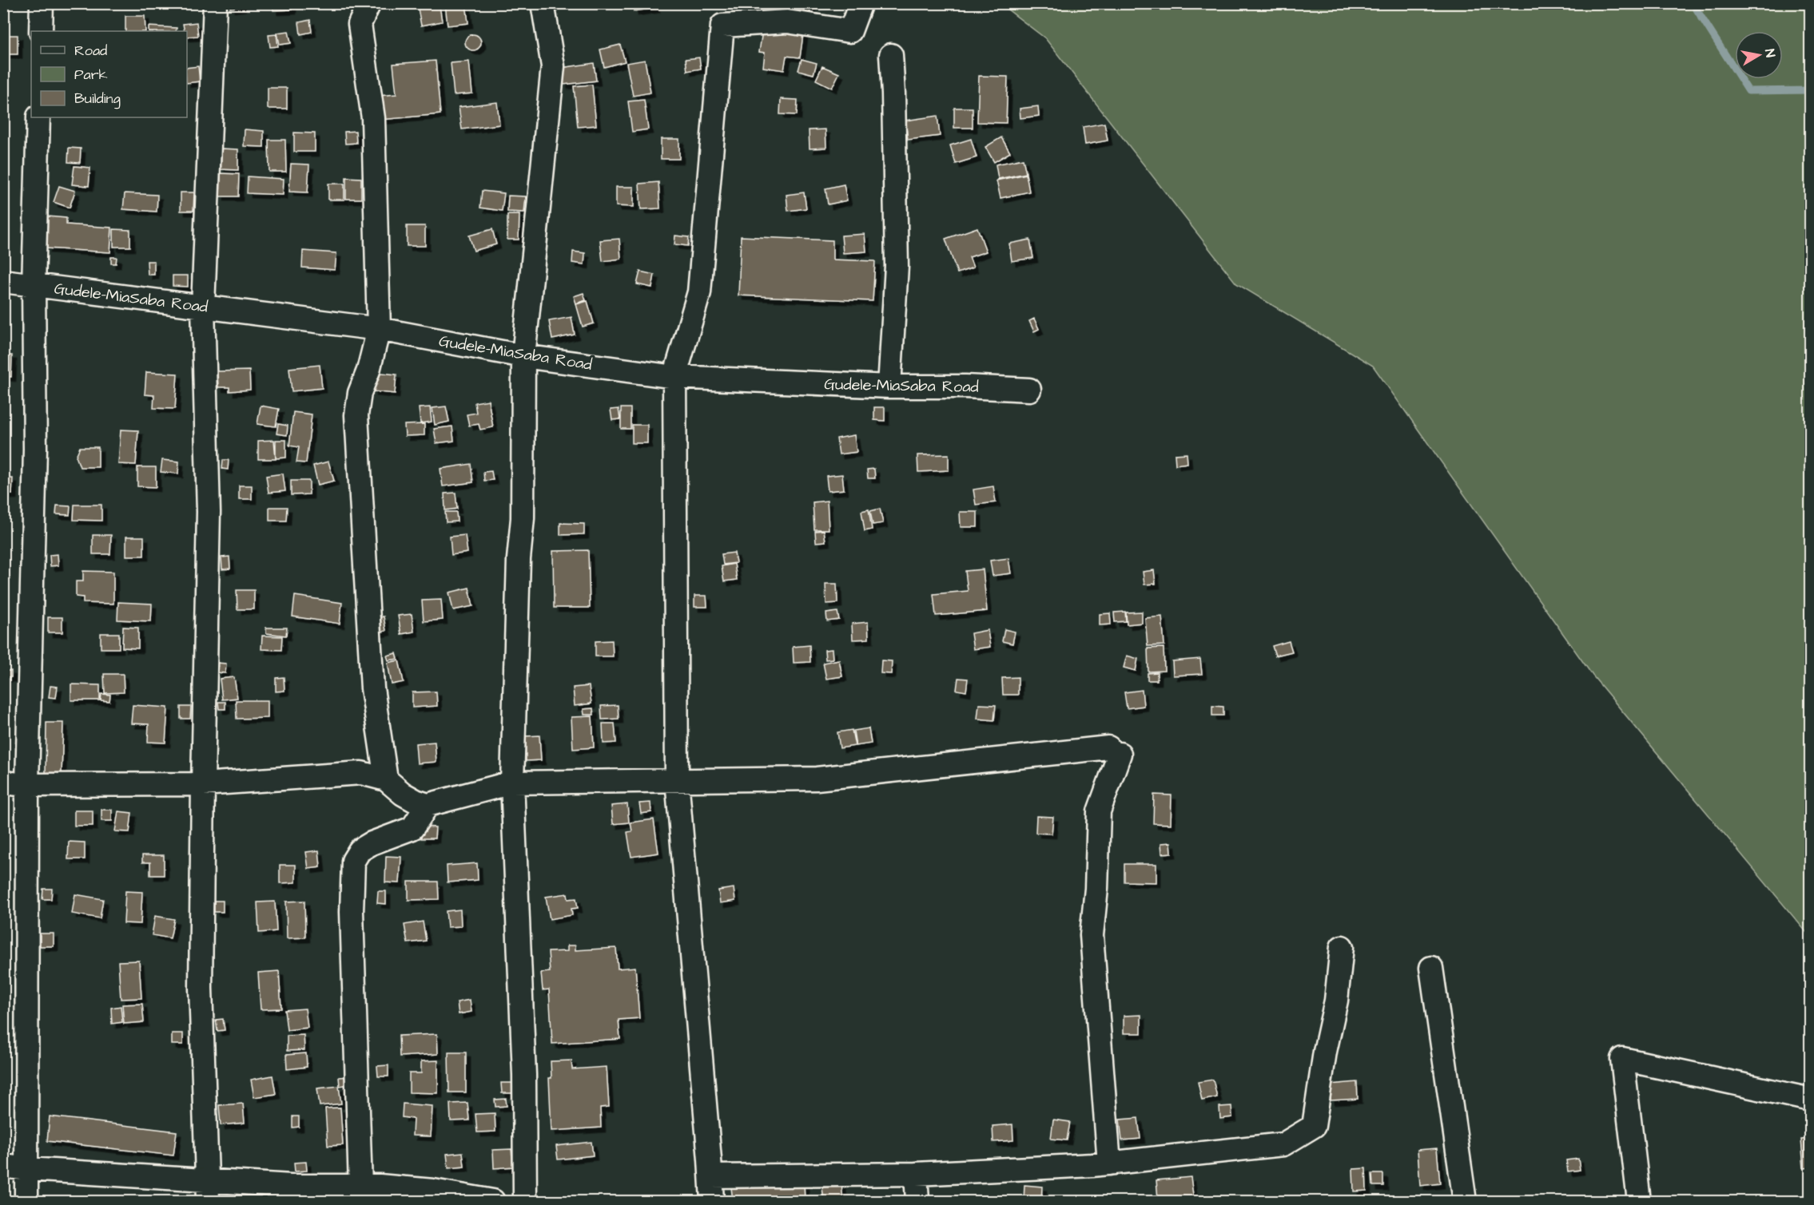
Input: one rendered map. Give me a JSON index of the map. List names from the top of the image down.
{
  "streets": {
    "street": ["Gudele-MiaSaba Road"]
  },
  "legend": ["Road", "Park", "Building"],
  "north": "right"
}
